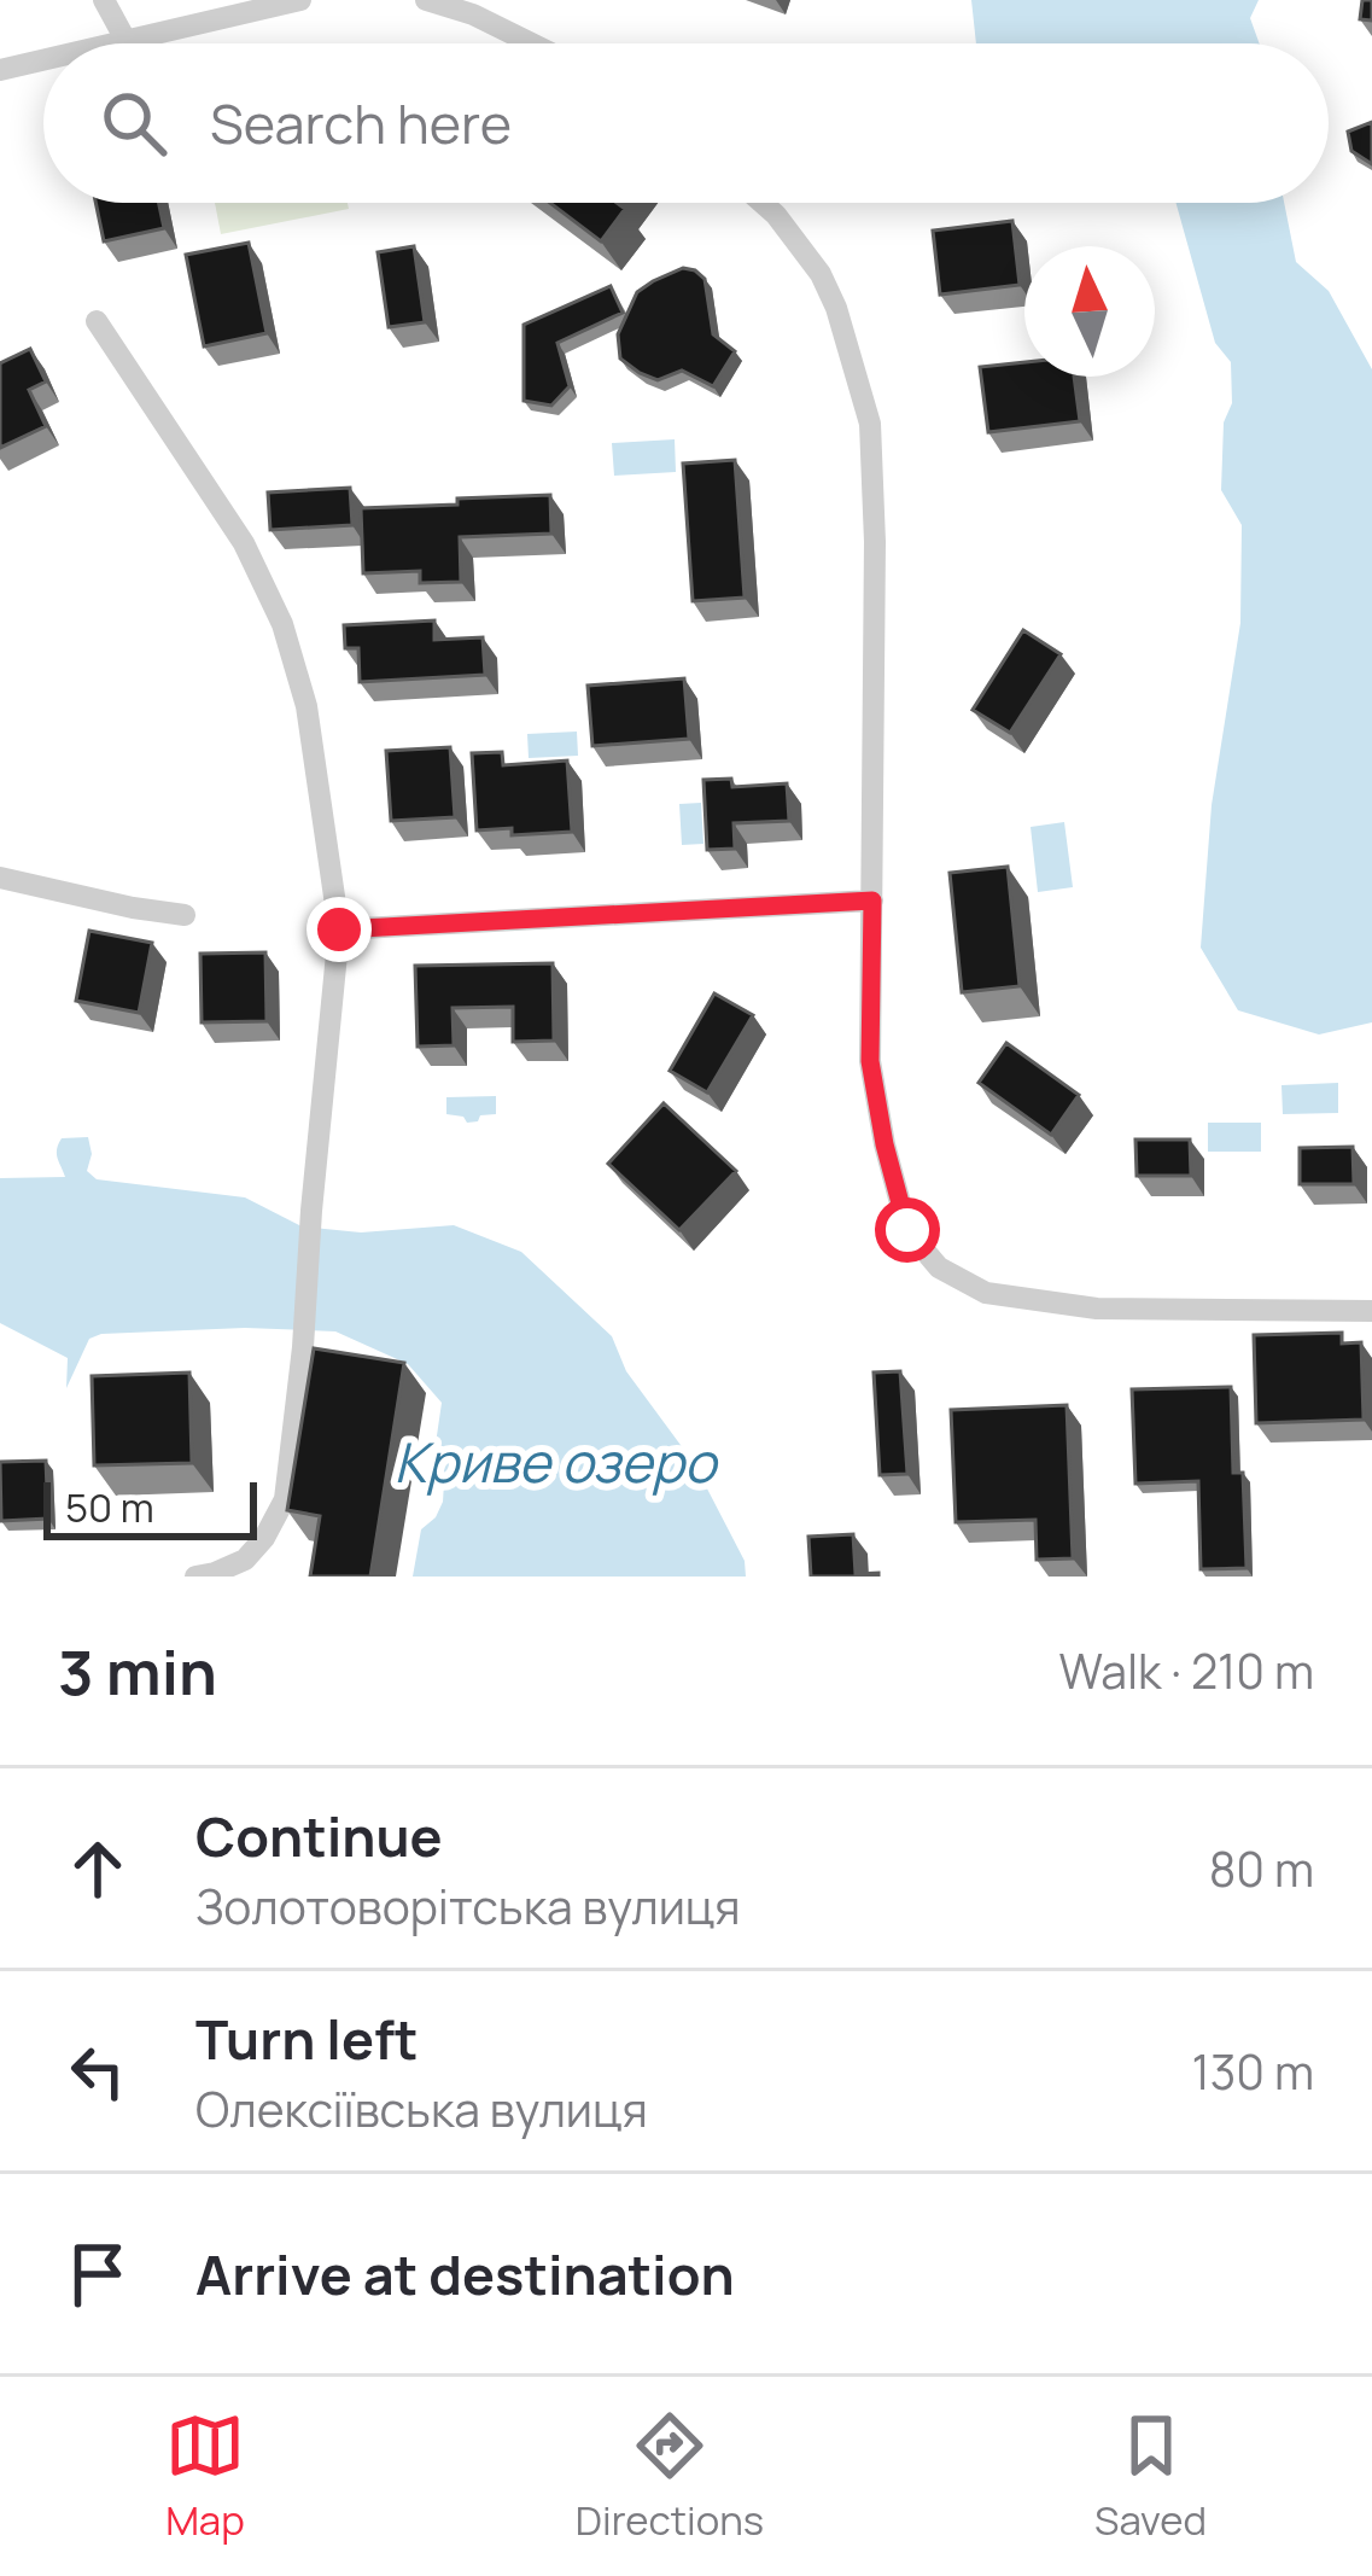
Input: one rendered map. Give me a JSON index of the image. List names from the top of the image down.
{
  "water": ["Криве озеро"],
  "scale_bar": "50 m",
  "north": "top",
  "page": {
    "search": "Search here",
    "scale": "50 m",
    "heading": ["3 min", "Walk · 210 m"],
    "list": [
      ["Continue", "Золотоворітська вулиця", "80 m"],
      ["Turn left", "Олексіївська вулиця", "130 m"],
      "Arrive at destination"
    ],
    "nav": ["Map", "Directions", "Saved"]
  }
}
